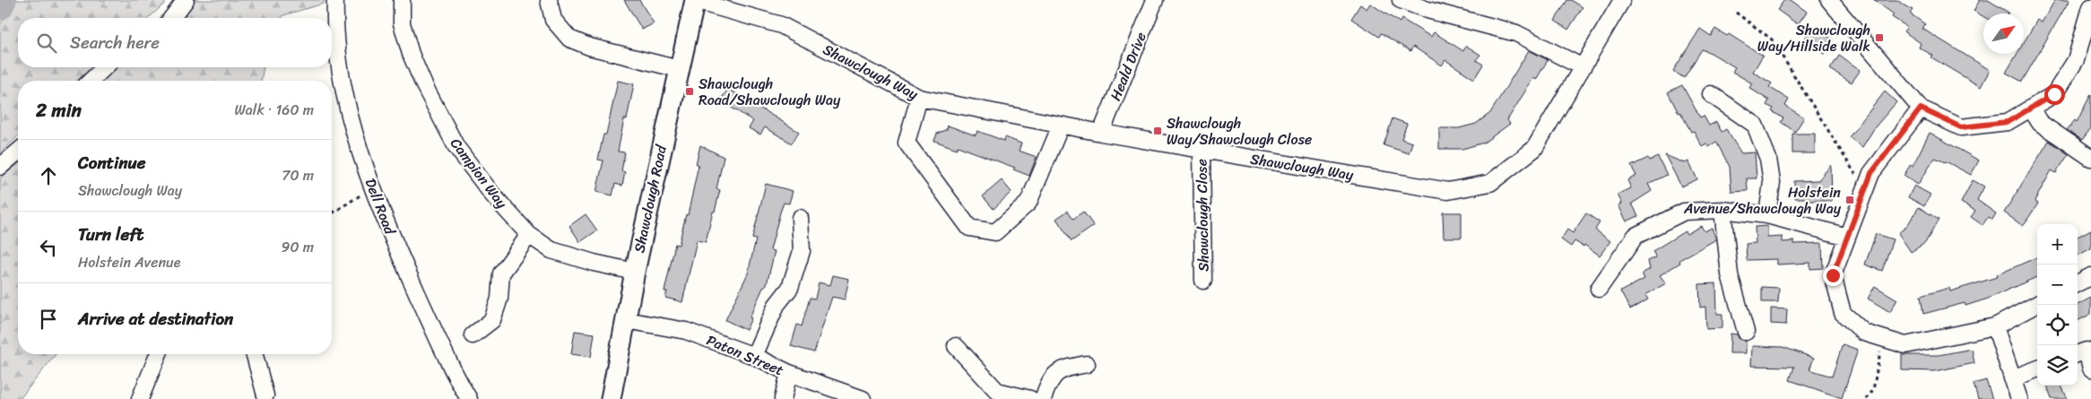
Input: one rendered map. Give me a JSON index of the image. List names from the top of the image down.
{
  "streets": {
    "main road": ["Shawclough Road"],
    "street": [
      "Heald Drive",
      "Shawclough Way",
      "Campion Way",
      "Dell Road",
      "Shawclough Close",
      "Paton Street"
    ]
  },
  "crossings": [
    ["Heald Drive", "Shawclough Way"],
    ["Shawclough Way", "Shawclough Road"],
    ["Shawclough Way", "Shawclough Close"],
    ["Campion Way", "Shawclough Road"],
    ["Shawclough Road", "Paton Street"]
  ],
  "places": {
    "transit": [
      "Shawclough Way/Hillside Walk",
      "Shawclough Road/Shawclough Way",
      "Shawclough Way/Shawclough Close",
      "Holstein Avenue/Shawclough Way"
    ]
  },
  "north": "top right",
  "page": {
    "search": "Search here",
    "heading": ["2 min", "Walk · 160 m"],
    "list": [
      ["Continue", "Shawclough Way", "70 m"],
      ["Turn left", "Holstein Avenue", "90 m"],
      "Arrive at destination"
    ],
    "map_buttons": ["+", "−"]
  }
}
